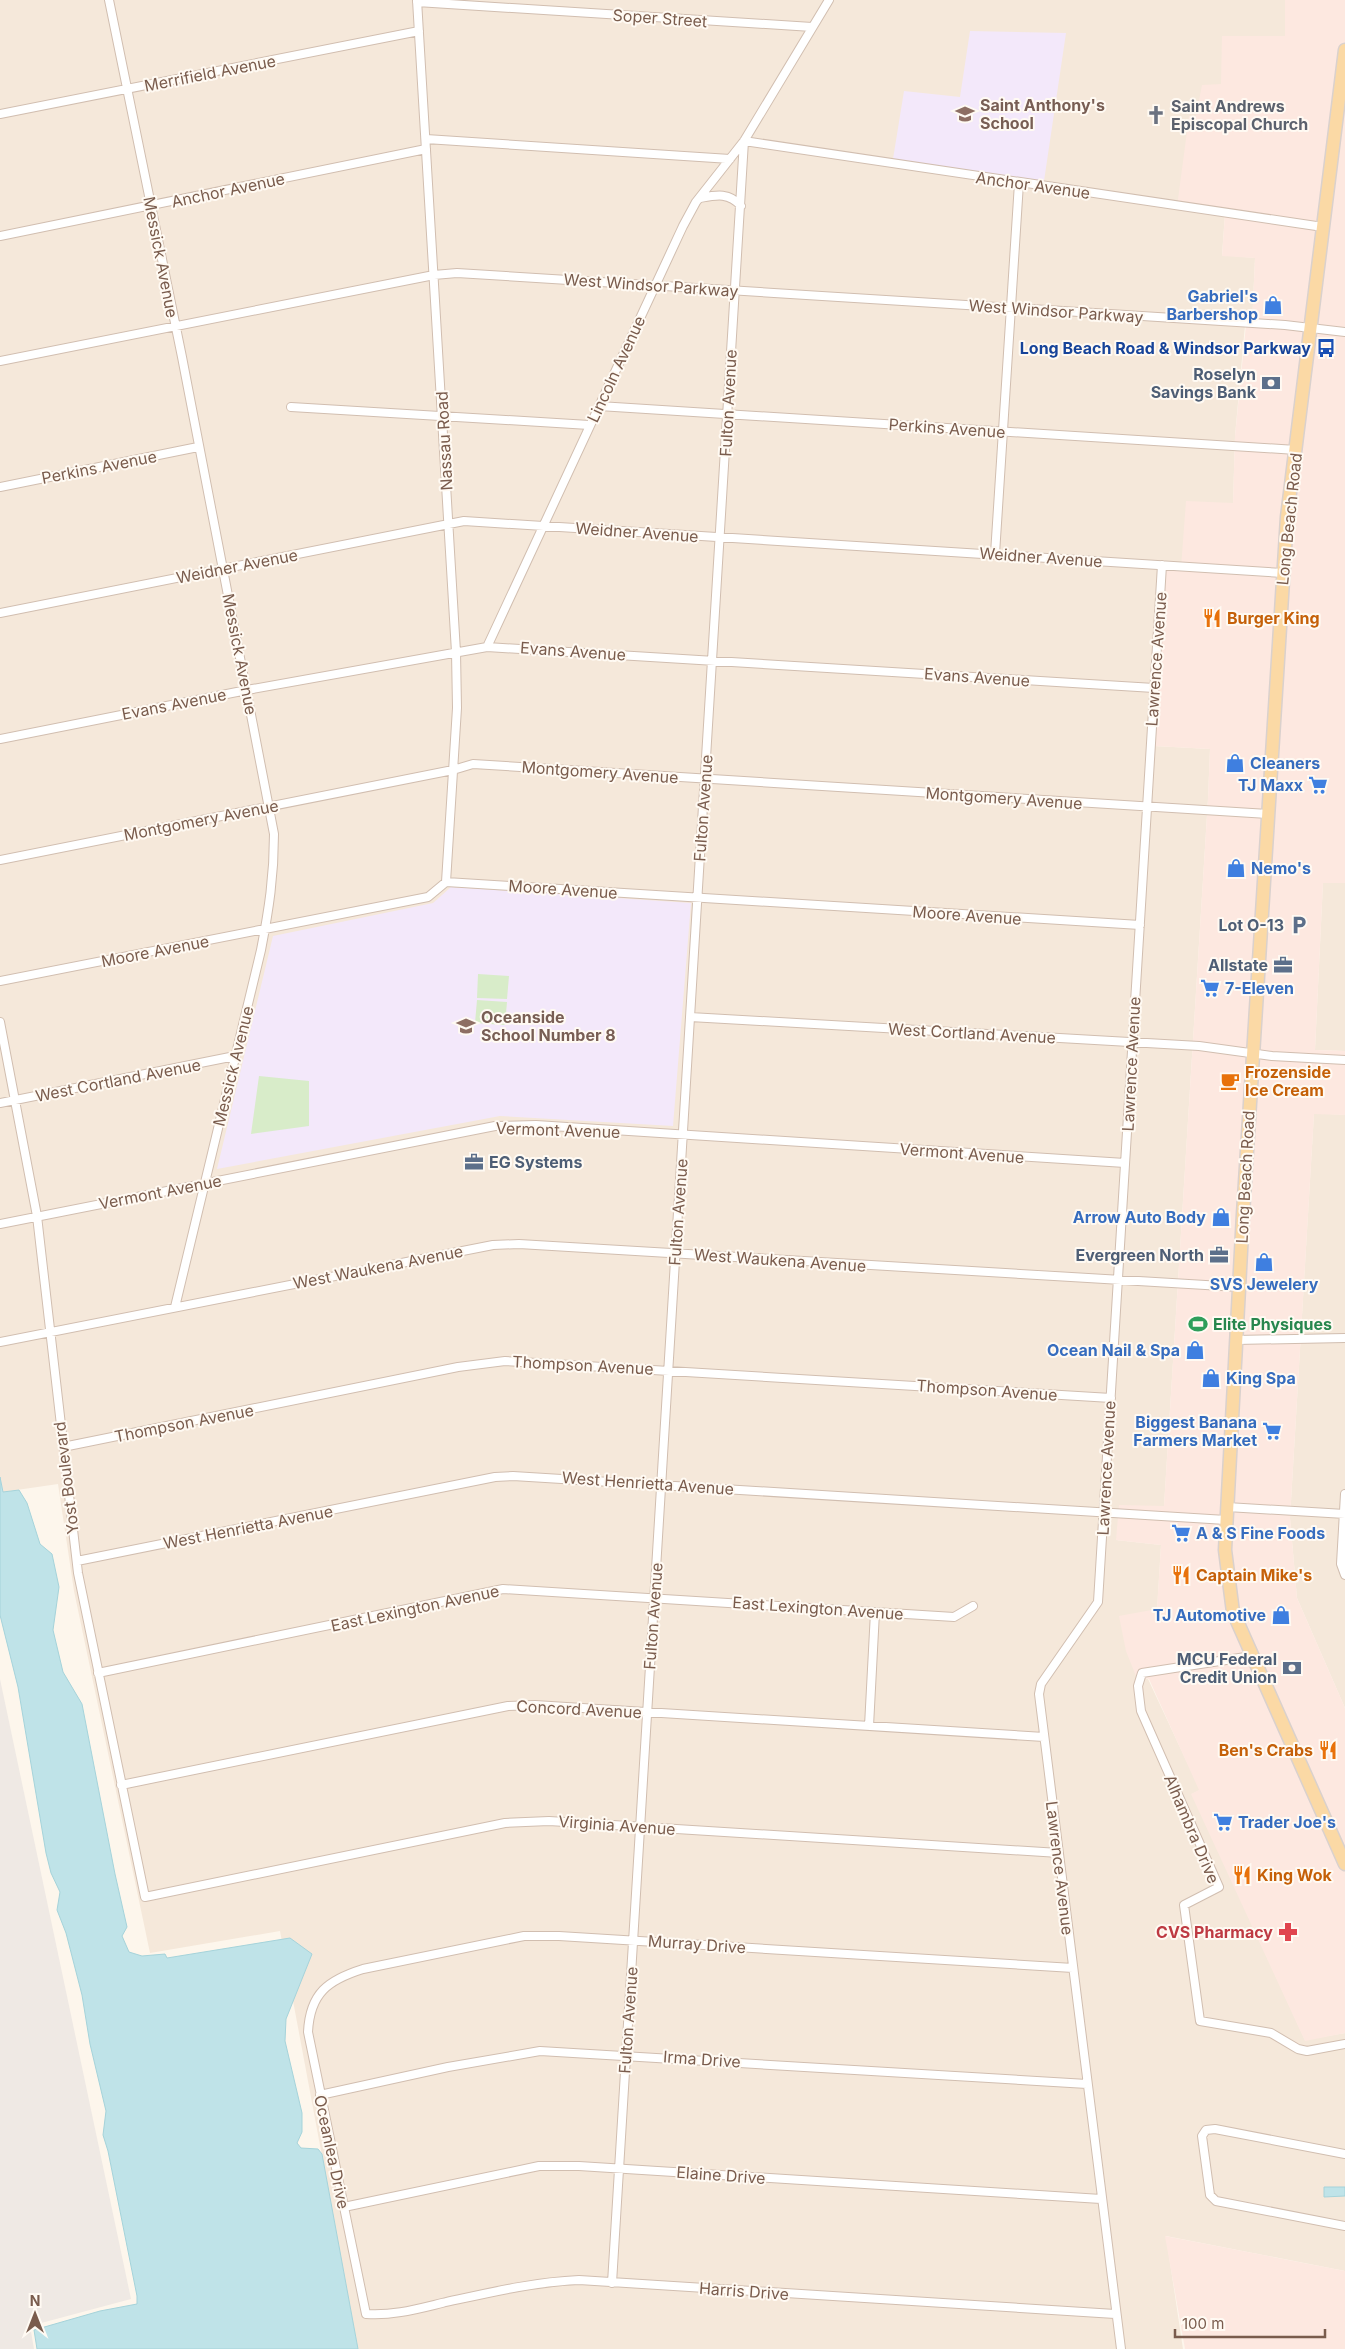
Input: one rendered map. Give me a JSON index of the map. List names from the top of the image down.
{
  "streets": {
    "main road": ["Long Beach Road"],
    "street": [
      "Soper Street",
      "Merrifield Avenue",
      "Anchor Avenue",
      "Messick Avenue",
      "West Windsor Parkway",
      "Lincoln Avenue",
      "Fulton Avenue",
      "Perkins Avenue",
      "Nassau Road",
      "Weidner Avenue",
      "Evans Avenue",
      "Lawrence Avenue",
      "Montgomery Avenue",
      "Moore Avenue",
      "West Cortland Avenue",
      "Vermont Avenue",
      "West Waukena Avenue",
      "Thompson Avenue",
      "Yost Boulevard",
      "West Henrietta Avenue",
      "East Lexington Avenue",
      "Concord Avenue",
      "Virginia Avenue",
      "Alhambra Drive",
      "Murray Drive",
      "Irma Drive",
      "Oceanlea Drive",
      "Elaine Drive",
      "Harris Drive"
    ]
  },
  "crossings": [
    ["Soper Street", "Lincoln Avenue"],
    ["Soper Street", "Nassau Road"],
    ["Merrifield Avenue", "Messick Avenue"],
    ["Merrifield Avenue", "Nassau Road"],
    ["Anchor Avenue", "Messick Avenue"],
    ["Anchor Avenue", "Lincoln Avenue"],
    ["Anchor Avenue", "Fulton Avenue"],
    ["Anchor Avenue", "Nassau Road"],
    ["Anchor Avenue", "Long Beach Road"],
    ["Messick Avenue", "West Windsor Parkway"],
    ["Messick Avenue", "Perkins Avenue"],
    ["Messick Avenue", "Weidner Avenue"],
    ["Messick Avenue", "Evans Avenue"],
    ["Messick Avenue", "Montgomery Avenue"],
    ["Messick Avenue", "Moore Avenue"],
    ["Messick Avenue", "West Cortland Avenue"],
    ["Messick Avenue", "Vermont Avenue"],
    ["Messick Avenue", "West Waukena Avenue"],
    ["West Windsor Parkway", "Lincoln Avenue"],
    ["West Windsor Parkway", "Fulton Avenue"],
    ["West Windsor Parkway", "Nassau Road"],
    ["West Windsor Parkway", "Long Beach Road"],
    ["Lincoln Avenue", "Fulton Avenue"],
    ["Lincoln Avenue", "Perkins Avenue"],
    ["Lincoln Avenue", "Weidner Avenue"],
    ["Lincoln Avenue", "Evans Avenue"],
    ["Fulton Avenue", "Perkins Avenue"],
    ["Fulton Avenue", "Weidner Avenue"],
    ["Fulton Avenue", "Evans Avenue"],
    ["Fulton Avenue", "Montgomery Avenue"],
    ["Fulton Avenue", "Moore Avenue"],
    ["Fulton Avenue", "West Cortland Avenue"],
    ["Fulton Avenue", "Vermont Avenue"],
    ["Fulton Avenue", "West Waukena Avenue"],
    ["Fulton Avenue", "Thompson Avenue"],
    ["Fulton Avenue", "West Henrietta Avenue"],
    ["Fulton Avenue", "East Lexington Avenue"],
    ["Fulton Avenue", "Concord Avenue"],
    ["Fulton Avenue", "Virginia Avenue"],
    ["Fulton Avenue", "Murray Drive"],
    ["Fulton Avenue", "Irma Drive"],
    ["Fulton Avenue", "Elaine Drive"],
    ["Fulton Avenue", "Harris Drive"],
    ["Perkins Avenue", "Long Beach Road"],
    ["Nassau Road", "Weidner Avenue"],
    ["Nassau Road", "Evans Avenue"],
    ["Nassau Road", "Montgomery Avenue"],
    ["Nassau Road", "Moore Avenue"],
    ["Long Beach Road", "Weidner Avenue"],
    ["Long Beach Road", "Montgomery Avenue"],
    ["Long Beach Road", "West Cortland Avenue"],
    ["Long Beach Road", "West Waukena Avenue"],
    ["Long Beach Road", "West Henrietta Avenue"],
    ["Long Beach Road", "Alhambra Drive"],
    ["Weidner Avenue", "Lawrence Avenue"],
    ["Evans Avenue", "Lawrence Avenue"],
    ["Lawrence Avenue", "Montgomery Avenue"],
    ["Lawrence Avenue", "Moore Avenue"],
    ["Lawrence Avenue", "West Cortland Avenue"],
    ["Lawrence Avenue", "Vermont Avenue"],
    ["Lawrence Avenue", "West Waukena Avenue"],
    ["Lawrence Avenue", "Thompson Avenue"],
    ["Lawrence Avenue", "West Henrietta Avenue"],
    ["Lawrence Avenue", "Concord Avenue"],
    ["Lawrence Avenue", "Virginia Avenue"],
    ["Lawrence Avenue", "Murray Drive"],
    ["Lawrence Avenue", "Irma Drive"],
    ["Lawrence Avenue", "Elaine Drive"],
    ["Lawrence Avenue", "Harris Drive"],
    ["West Cortland Avenue", "Yost Boulevard"],
    ["Vermont Avenue", "Yost Boulevard"],
    ["West Waukena Avenue", "Yost Boulevard"],
    ["Thompson Avenue", "Yost Boulevard"],
    ["Yost Boulevard", "West Henrietta Avenue"],
    ["Yost Boulevard", "East Lexington Avenue"],
    ["Yost Boulevard", "Concord Avenue"],
    ["Yost Boulevard", "Virginia Avenue"],
    ["Murray Drive", "Oceanlea Drive"],
    ["Irma Drive", "Oceanlea Drive"],
    ["Oceanlea Drive", "Elaine Drive"],
    ["Oceanlea Drive", "Harris Drive"]
  ],
  "places": {
    "school or university": ["Saint Anthony's School", "Oceanside School Number 8"],
    "church": ["Saint Andrews Episcopal Church"],
    "shop": [
      "Gabriel's Barbershop",
      "Cleaners",
      "Nemo's",
      "Arrow Auto Body",
      "SVS Jewelery",
      "Ocean Nail & Spa",
      "King Spa",
      "TJ Automotive"
    ],
    "bus stop": ["Long Beach Road & Windsor Parkway"],
    "bank": ["Roselyn Savings Bank", "MCU Federal Credit Union"],
    "restaurant": [
      "Burger King",
      "Captain Mike's",
      "Ben's Crabs",
      "King Wok"
    ],
    "supermarket": [
      "TJ Maxx",
      "7-Eleven",
      "Biggest Banana Farmers Market",
      "A & S Fine Foods",
      "Trader Joe's"
    ],
    "parking": ["Lot O-13"],
    "office": ["Allstate", "EG Systems", "Evergreen North"],
    "cafe": ["Frozenside Ice Cream"],
    "sports": ["Elite Physiques"],
    "pharmacy": ["CVS Pharmacy"]
  },
  "scale_bar": "100 m",
  "north": "top"
}
